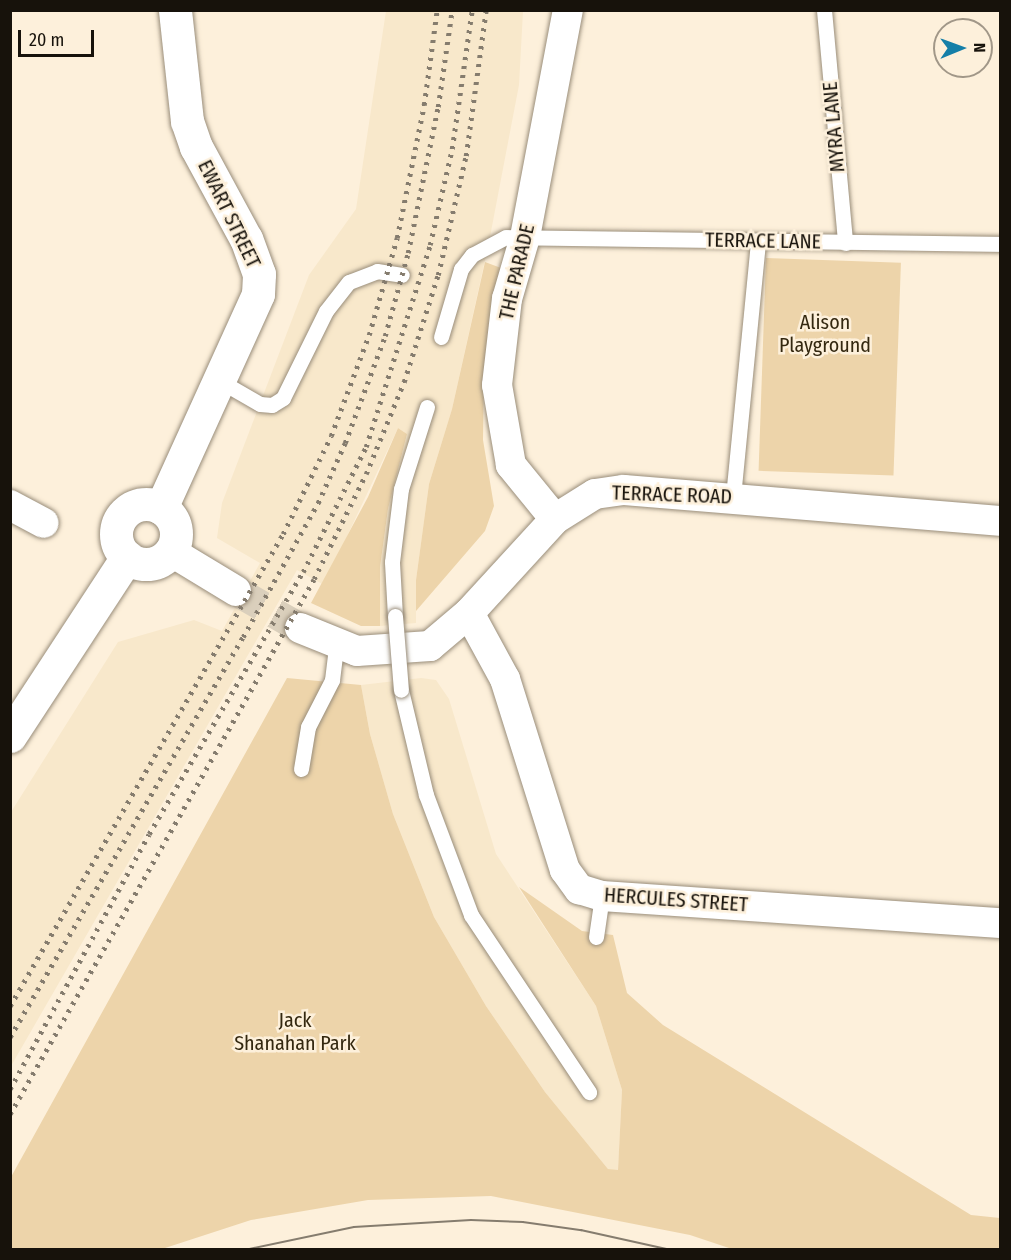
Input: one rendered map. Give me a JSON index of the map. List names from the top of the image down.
{
  "streets": {
    "street": [
      "EWART STREET",
      "THE PARADE",
      "TERRACE ROAD",
      "HERCULES STREET"
    ],
    "lane": ["MYRA LANE", "TERRACE LANE"]
  },
  "crossings": [
    ["MYRA LANE", "TERRACE LANE"],
    ["TERRACE LANE", "THE PARADE"],
    ["THE PARADE", "TERRACE ROAD"],
    ["TERRACE ROAD", "HERCULES STREET"]
  ],
  "parks": ["Alison Playground", "Jack Shanahan Park"],
  "scale_bar": "20 m",
  "north": "right"
}
